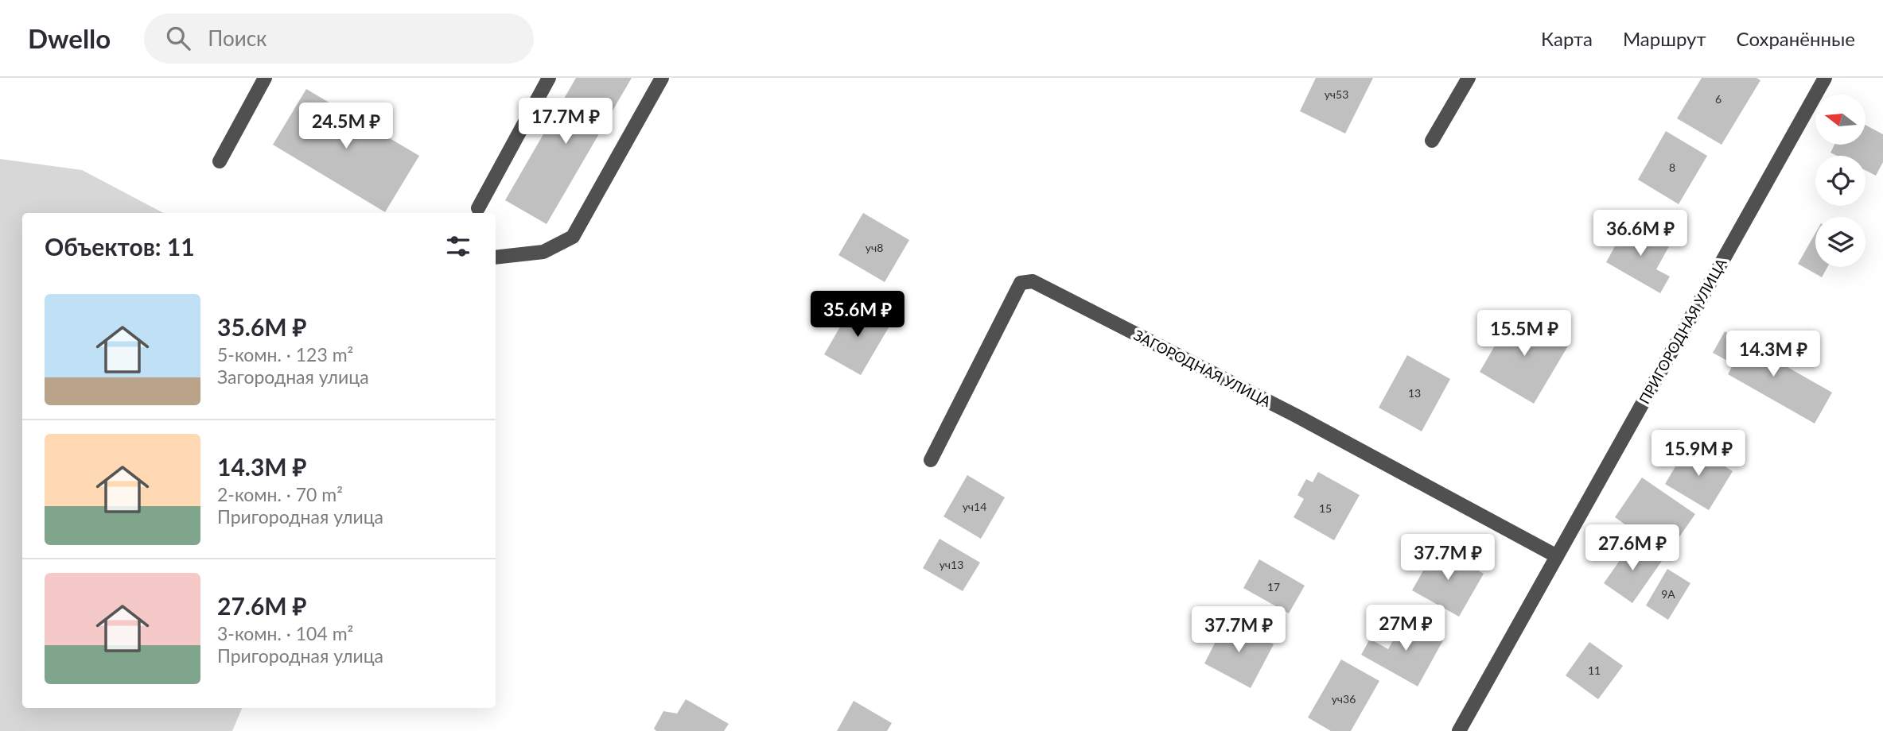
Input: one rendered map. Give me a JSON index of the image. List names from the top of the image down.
{
  "streets": {
    "street": ["ПРИГОРОДНАЯ УЛИЦА", "ЗАГОРОДНАЯ УЛИЦА"]
  },
  "crossings": [
    ["ПРИГОРОДНАЯ УЛИЦА", "ЗАГОРОДНАЯ УЛИЦА"]
  ],
  "house_numbers": [
    "уч53",
    "6",
    "8",
    "уч8",
    "13",
    "уч14",
    "15",
    "уч13",
    "17",
    "9А",
    "11",
    "уч36"
  ],
  "north": "left",
  "page": {
    "header": "Dwello",
    "search": "Поиск",
    "nav": ["Карта", "Маршрут", "Сохранённые"],
    "price": [
      "17.7M ₽",
      "24.5M ₽",
      "36.6M ₽",
      "35.6M ₽",
      "15.5M ₽",
      "14.3M ₽",
      "15.9M ₽",
      "27.6M ₽",
      "37.7M ₽",
      "27M ₽",
      "37.7M ₽"
    ],
    "heading": "Объектов: 11",
    "list": [
      {
        "name": "35.6M ₽",
        "note": "5-комн. · 123 m² · Загородная улица"
      },
      {
        "name": "14.3M ₽",
        "note": "2-комн. · 70 m² · Пригородная улица"
      },
      {
        "name": "27.6M ₽",
        "note": "3-комн. · 104 m² · Пригородная улица"
      }
    ]
  }
}
